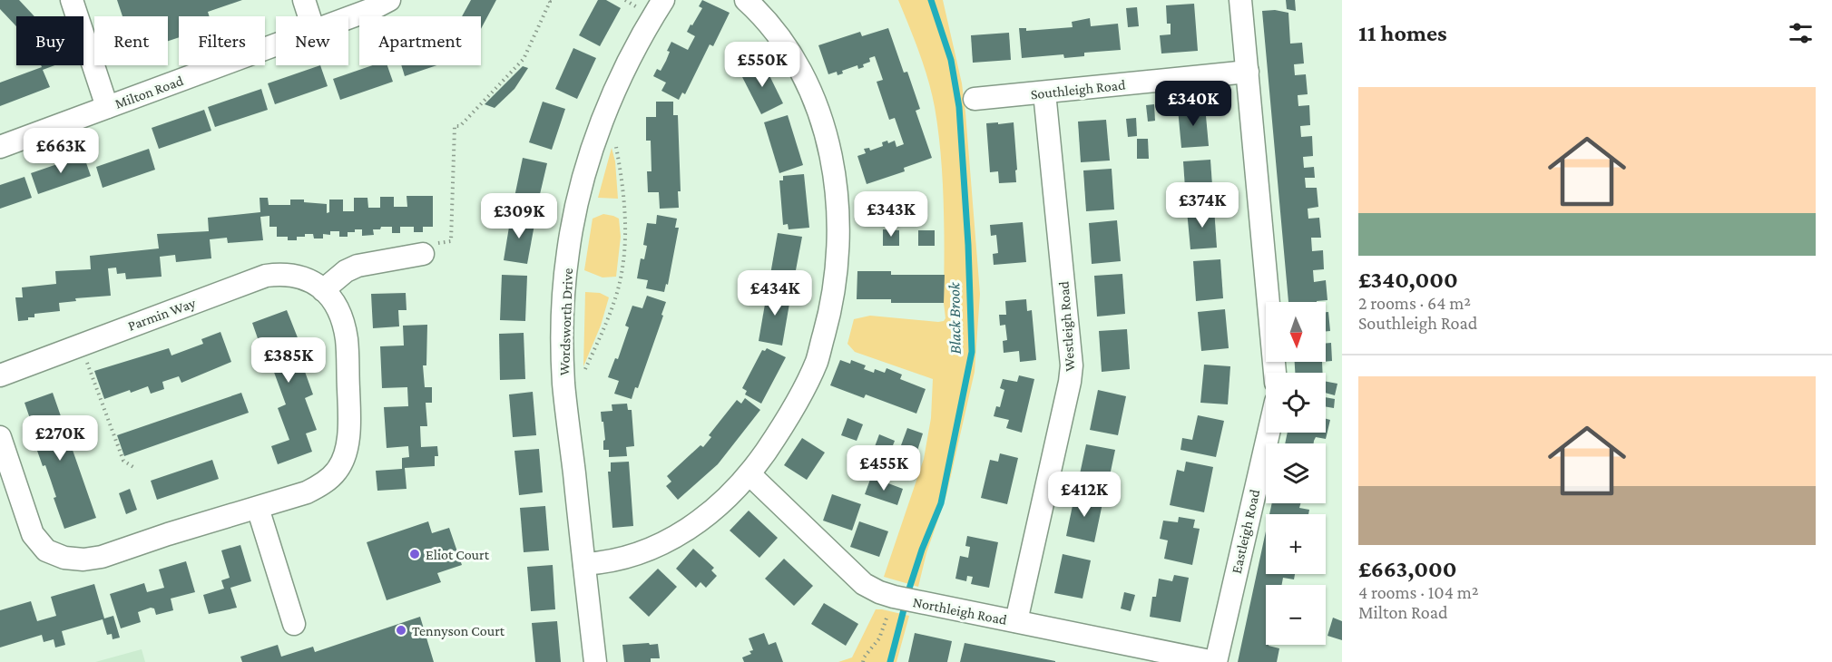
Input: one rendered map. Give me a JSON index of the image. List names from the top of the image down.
{
  "streets": {
    "street": [
      "Southleigh Road",
      "Milton Road",
      "Parmin Way",
      "Wordsworth Drive",
      "Westleigh Road",
      "Eastleigh Road",
      "Northleigh Road"
    ]
  },
  "crossings": [
    ["Southleigh Road", "Westleigh Road"],
    ["Westleigh Road", "Northleigh Road"],
    ["Eastleigh Road", "Northleigh Road"]
  ],
  "water": ["Black Brook"],
  "places": ["Eliot Court", "Tennyson Court"],
  "north": "bottom",
  "page": {
    "heading": "11 homes",
    "chip": [
      "Buy",
      "Rent",
      "Filters",
      "New",
      "Apartment"
    ],
    "price": [
      "£550K",
      "£340K",
      "£663K",
      "£374K",
      "£343K",
      "£309K",
      "£434K",
      "£385K",
      "£270K",
      "£455K",
      "£412K"
    ],
    "list": [
      {
        "name": "£340,000",
        "note": "2 rooms · 64 m² · Southleigh Road"
      },
      {
        "name": "£663,000",
        "note": "4 rooms · 104 m² · Milton Road"
      }
    ],
    "map_buttons": ["+", "−"]
  }
}
